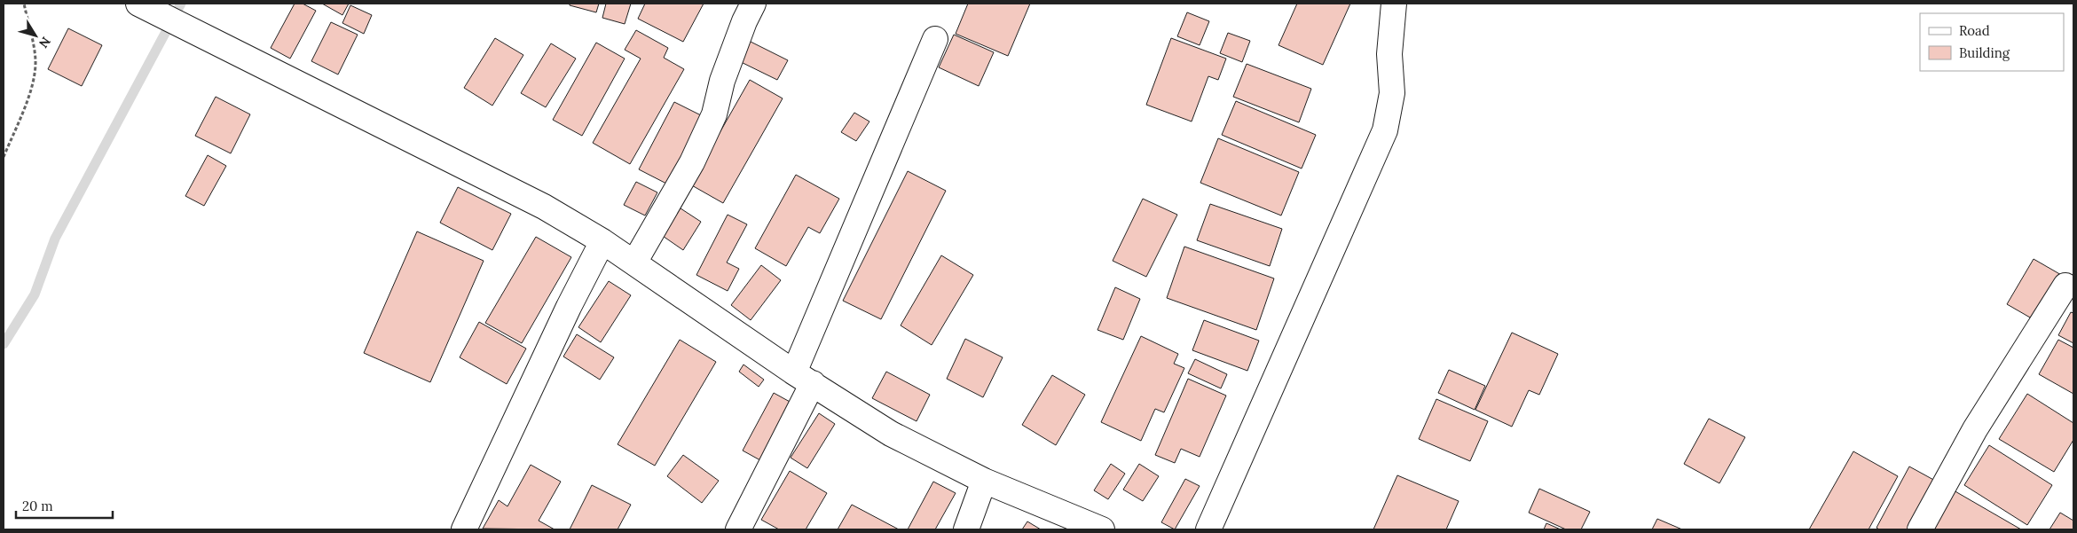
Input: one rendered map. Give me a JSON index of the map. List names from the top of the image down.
{
  "legend": ["Road", "Building"],
  "scale_bar": "20 m",
  "north": "bottom right"
}
